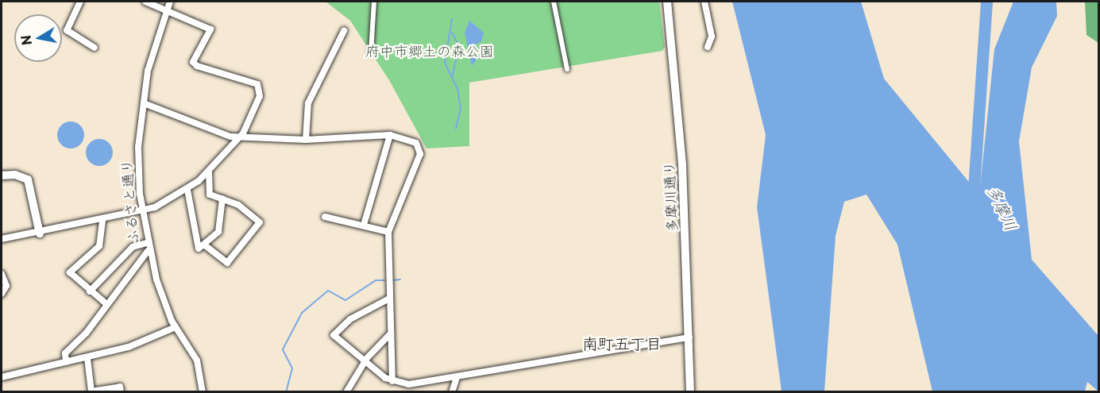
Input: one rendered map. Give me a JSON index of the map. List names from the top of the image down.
{
  "streets": {
    "street": ["多摩川通り", "ふるさと通り"]
  },
  "districts": ["南町五丁目"],
  "water": ["多摩川"],
  "parks": ["府中市郷土の森公園"],
  "north": "left"
}
